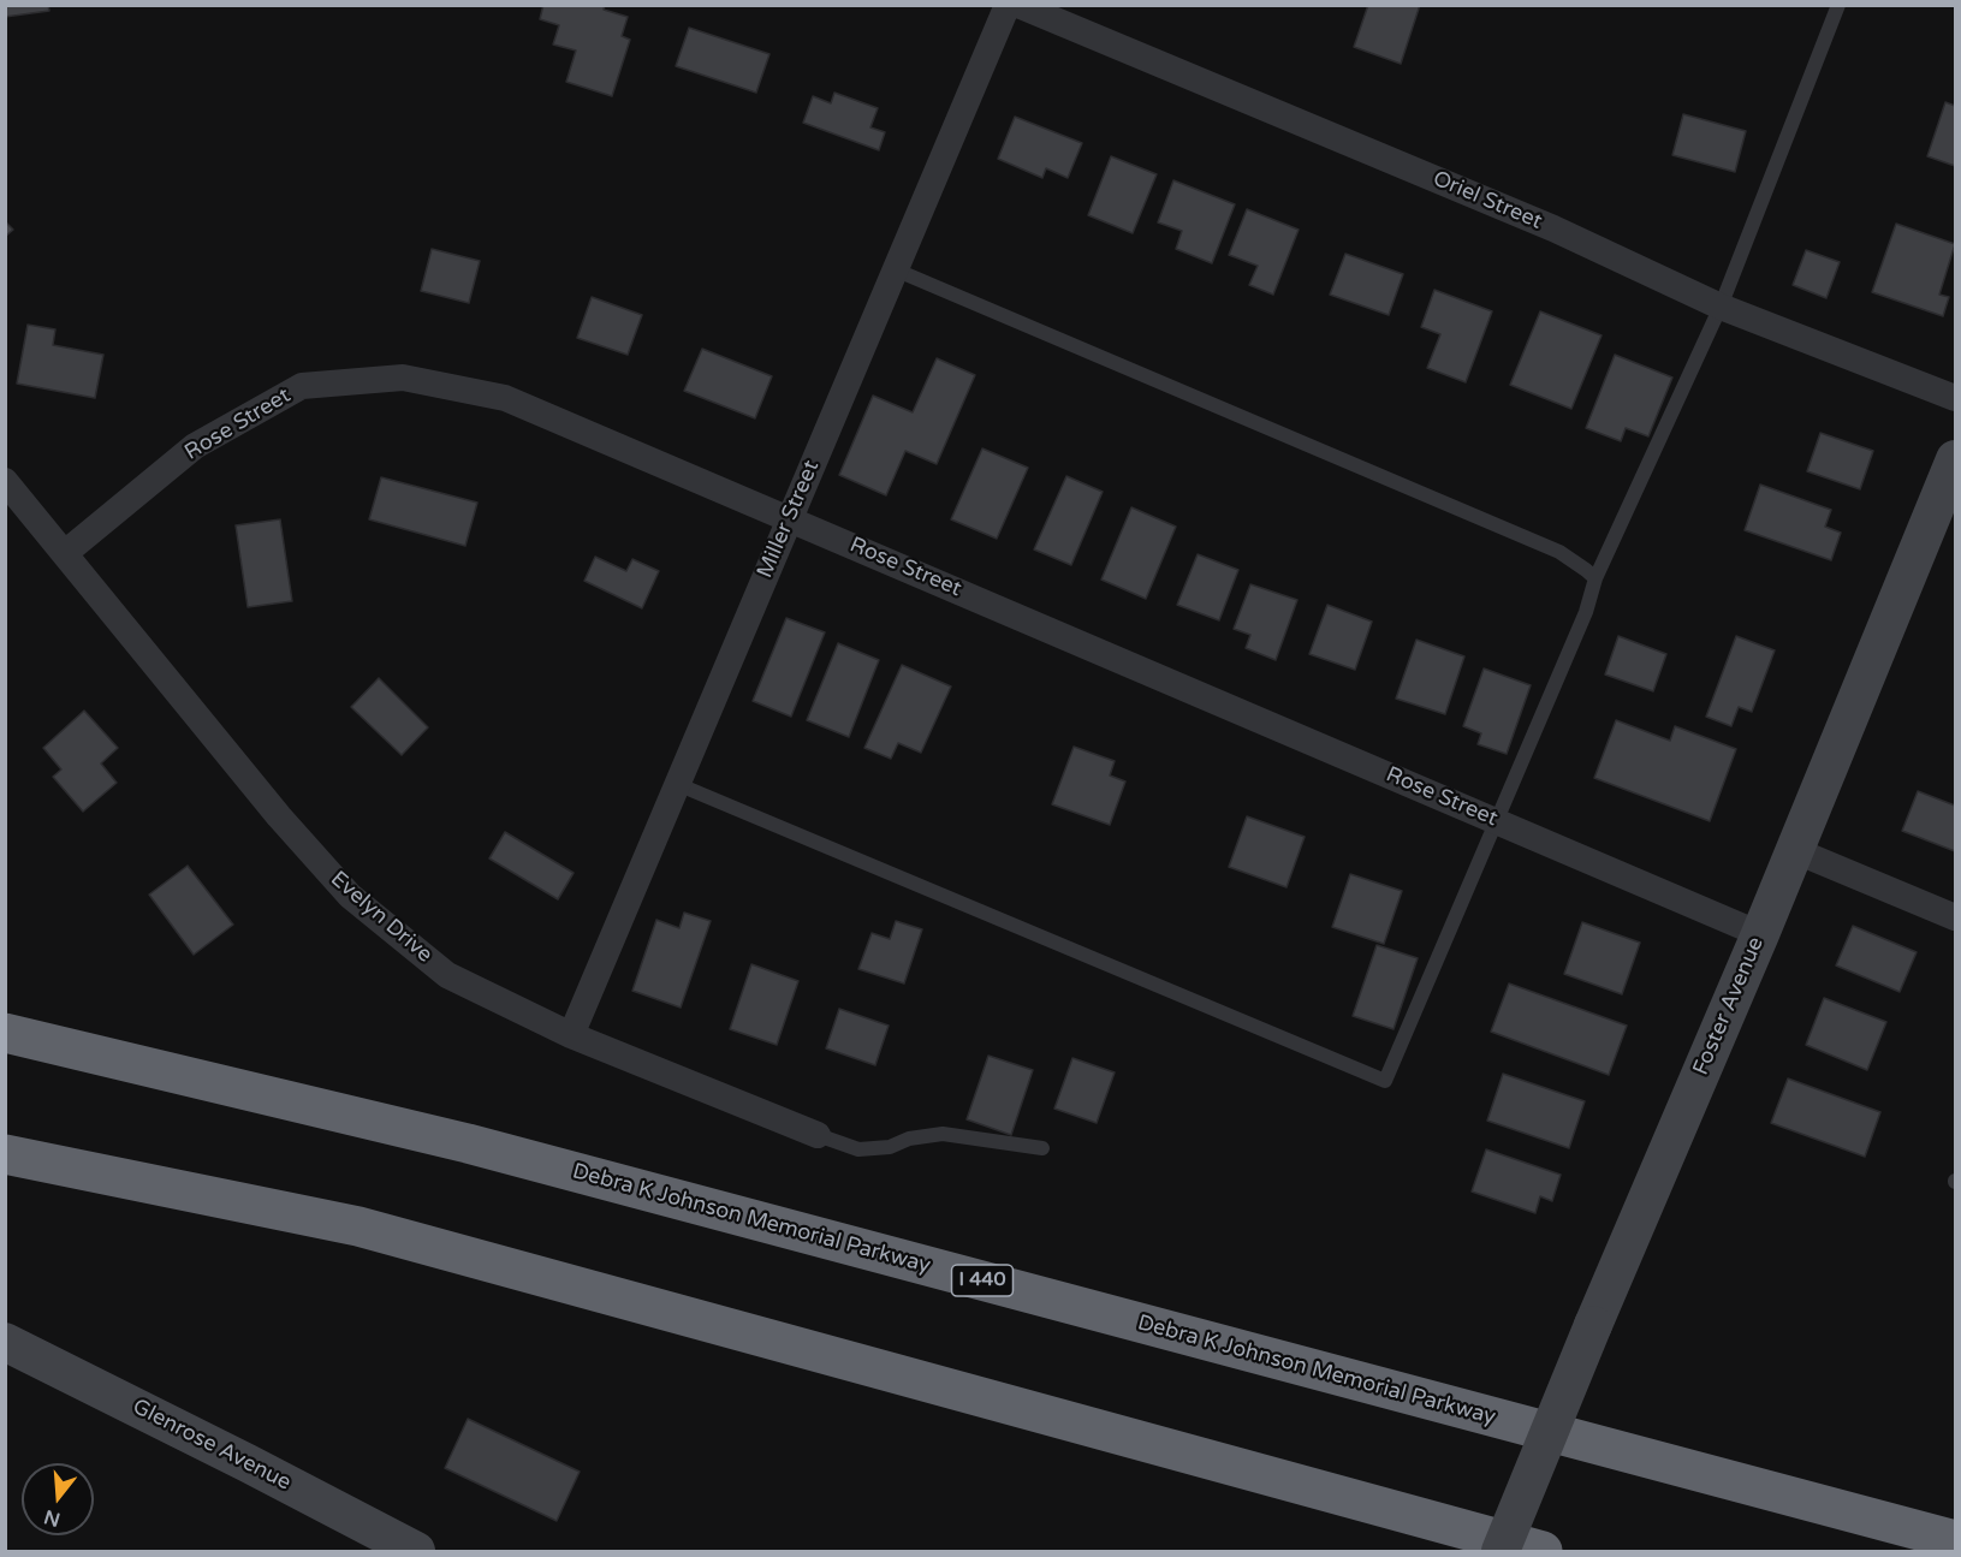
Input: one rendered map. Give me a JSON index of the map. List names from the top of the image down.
{
  "streets": {
    "highway": ["Debra K Johnson Memorial Parkway", "I 440"],
    "main road": ["Foster Avenue", "Glenrose Avenue"],
    "street": [
      "Oriel Street",
      "Rose Street",
      "Miller Street",
      "Evelyn Drive"
    ]
  },
  "crossings": [
    ["Rose Street", "Miller Street"],
    ["Rose Street", "Evelyn Drive"],
    ["Rose Street", "Foster Avenue"],
    ["Miller Street", "Evelyn Drive"]
  ],
  "north": "bottom"
}
